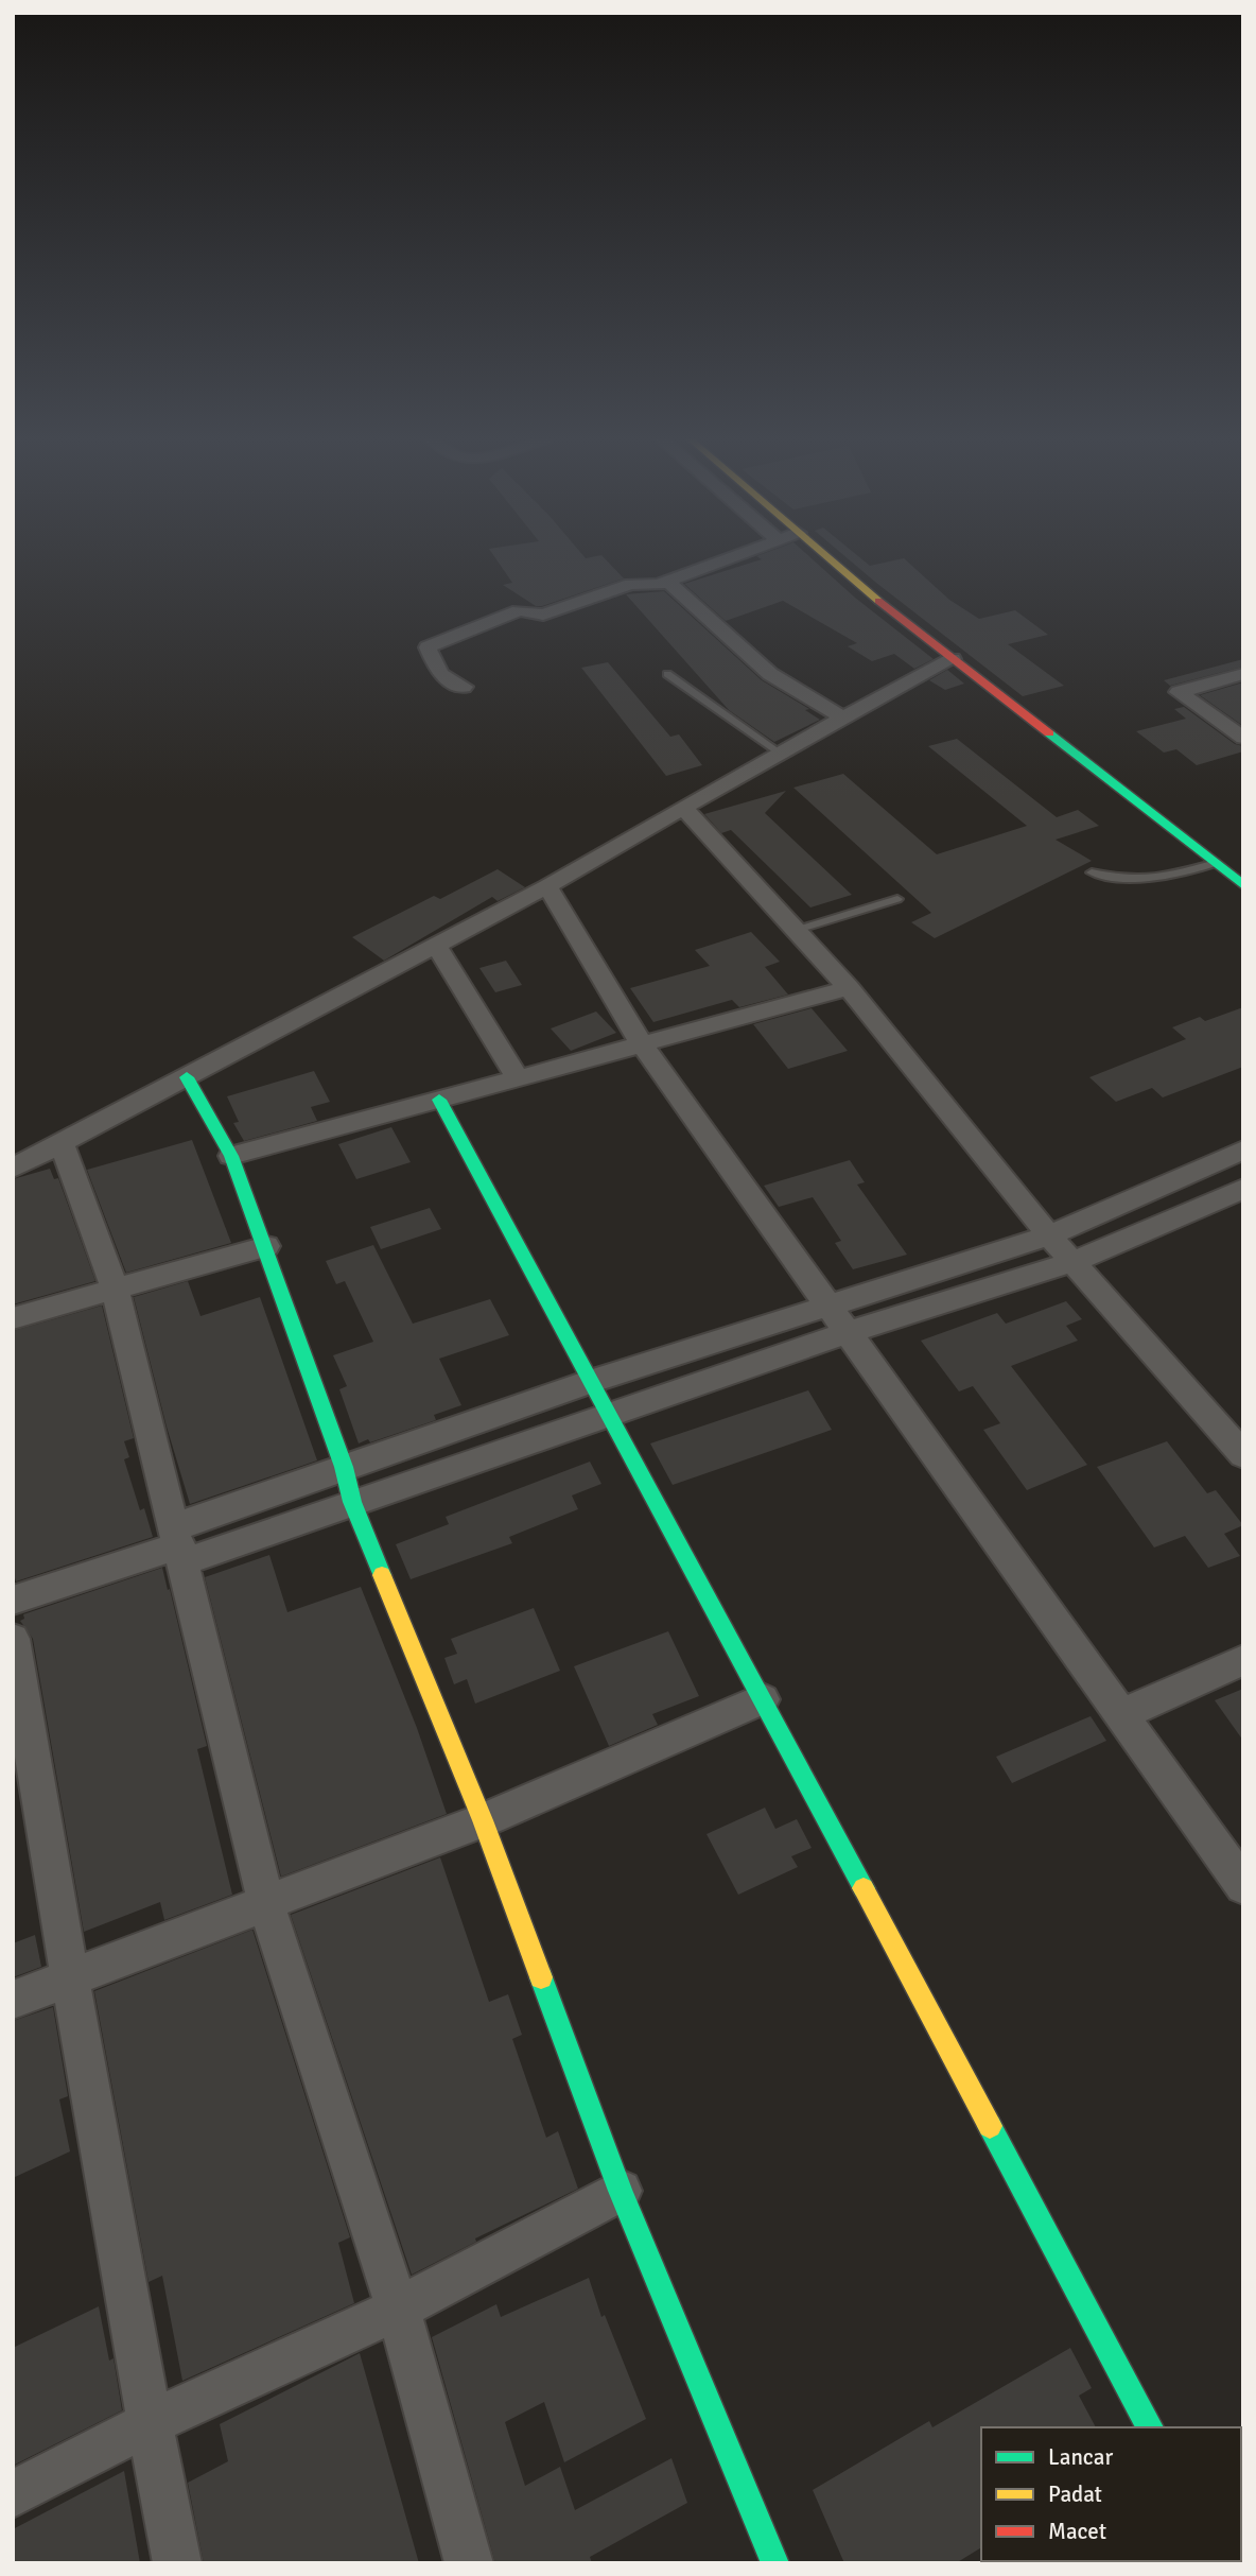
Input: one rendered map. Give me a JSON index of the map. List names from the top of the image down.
{
  "legend": ["Lancar", "Padat", "Macet"]
}
